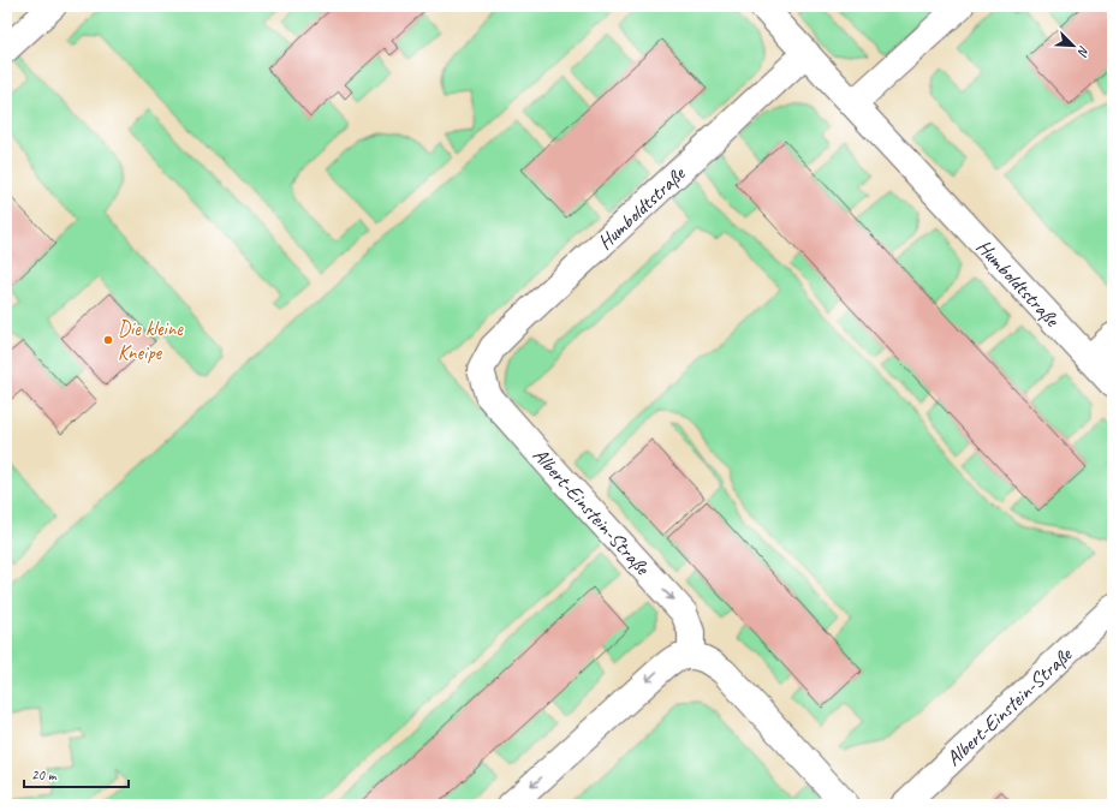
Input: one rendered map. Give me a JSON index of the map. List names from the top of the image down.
{
  "streets": {
    "street": ["Humboldtstraße", "Albert-Einstein-Straße"]
  },
  "crossings": [
    ["Humboldtstraße", "Albert-Einstein-Straße"]
  ],
  "one_way": ["Albert-Einstein-Straße"],
  "places": ["Die kleine Kneipe"],
  "scale_bar": "20 m",
  "north": "bottom right"
}
